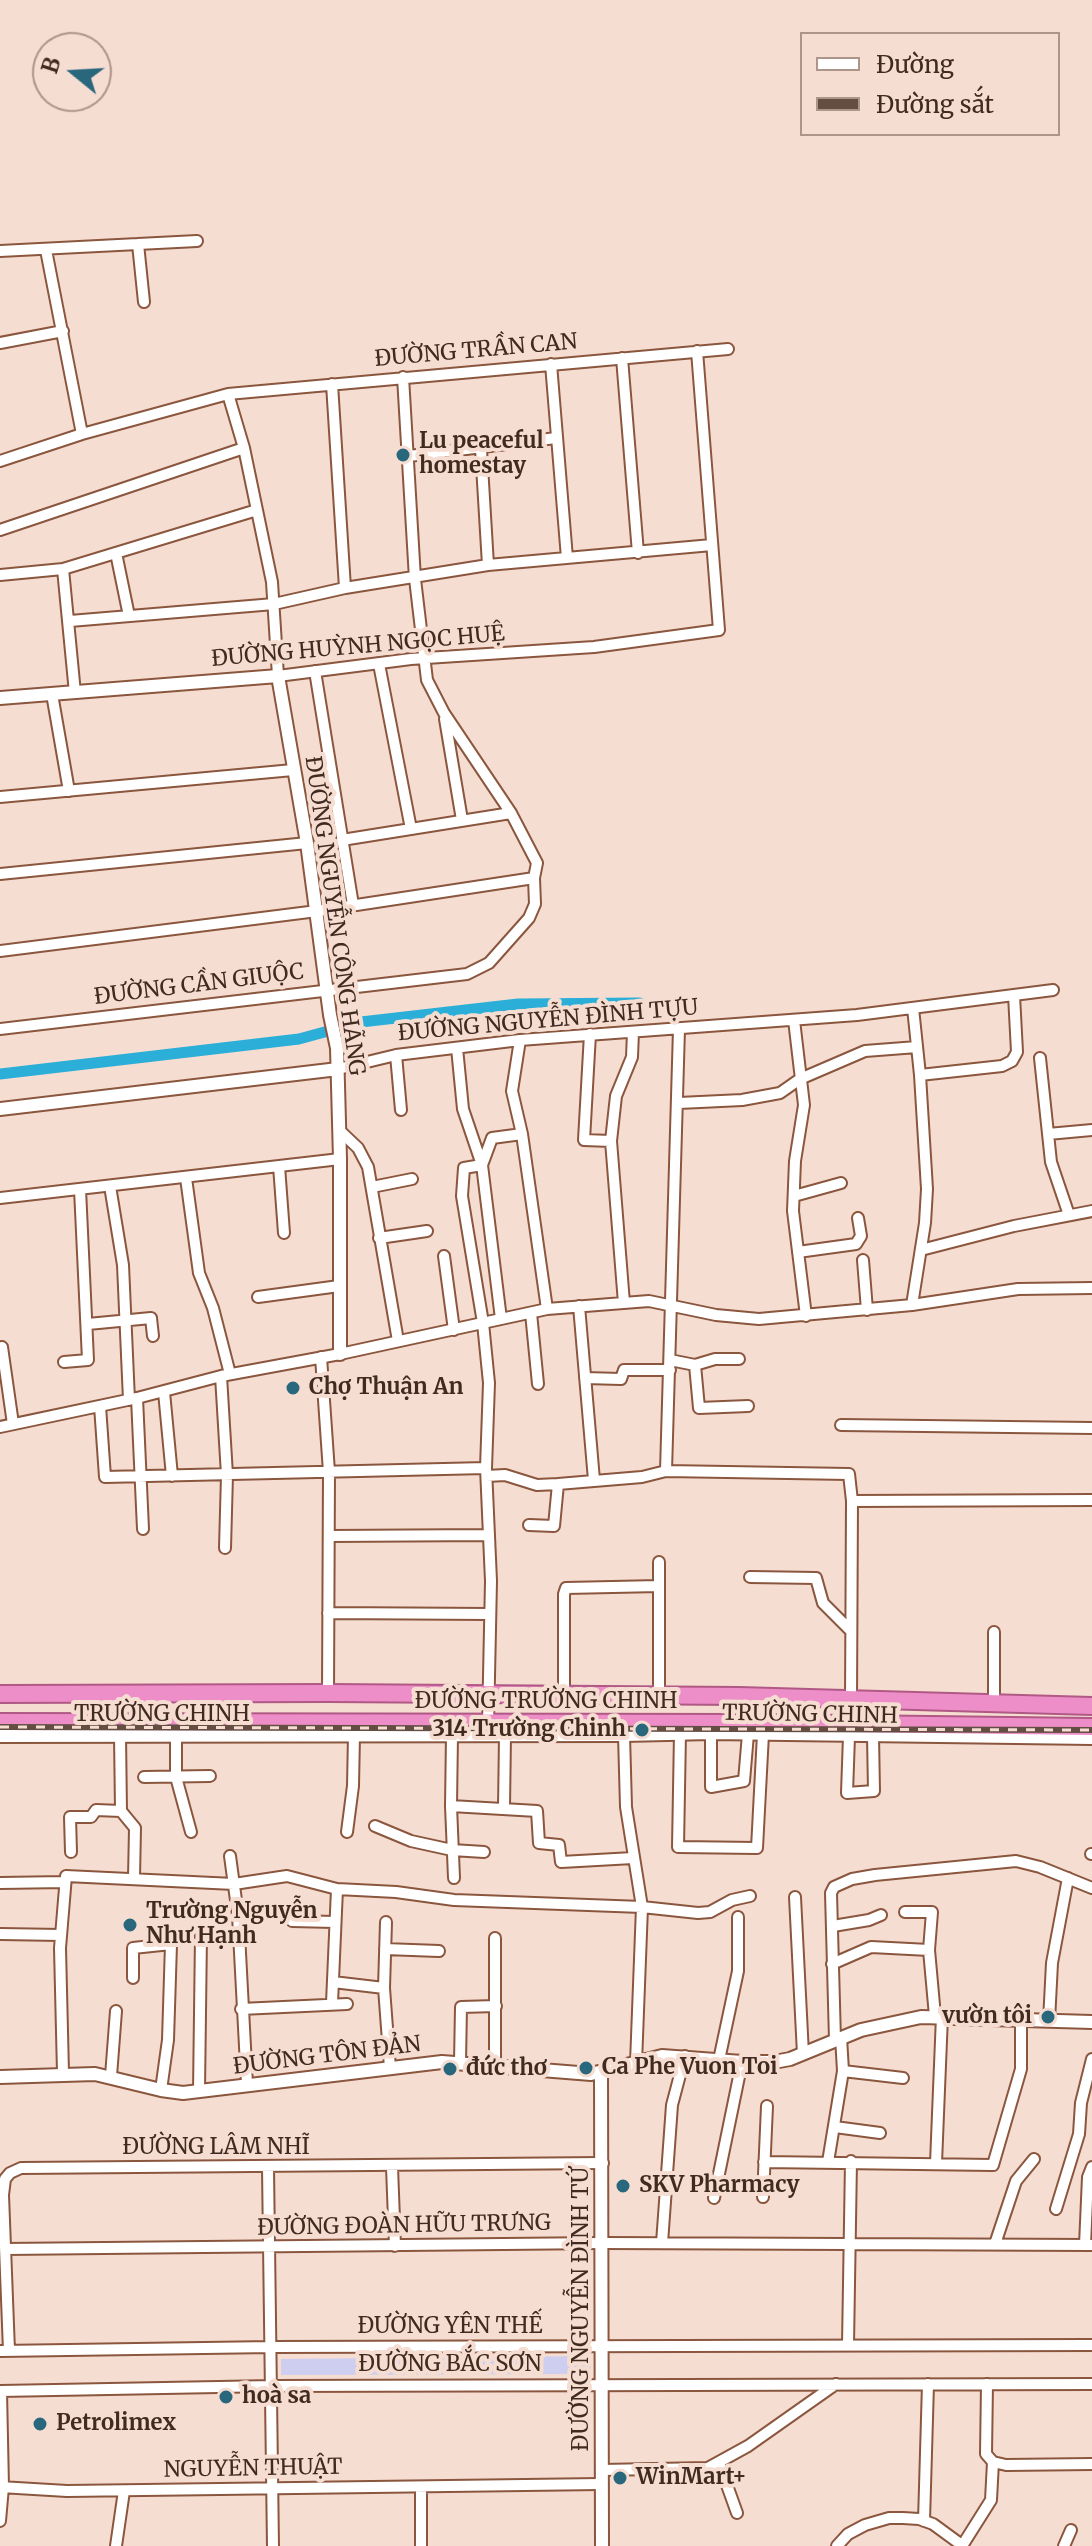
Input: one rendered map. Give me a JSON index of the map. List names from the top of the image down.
{
  "streets": {
    "highway": ["ĐƯỜNG TRƯỜNG CHINH"],
    "street": [
      "ĐƯỜNG TRẦN CAN",
      "ĐƯỜNG HUỲNH NGỌC HUỆ",
      "ĐƯỜNG NGUYỄN CÔNG HÃNG",
      "ĐƯỜNG CẦN GIUỘC",
      "ĐƯỜNG NGUYỄN ĐÌNH TỰU",
      "TRƯỜNG CHINH",
      "ĐƯỜNG TÔN ĐẢN",
      "ĐƯỜNG LÂM NHĨ",
      "ĐƯỜNG ĐOÀN HỮU TRƯNG",
      "ĐƯỜNG NGUYỄN ĐÌNH TỨ",
      "ĐƯỜNG YÊN THẾ",
      "ĐƯỜNG BẮC SƠN",
      "NGUYỄN THUẬT"
    ]
  },
  "crossings": [
    ["ĐƯỜNG HUỲNH NGỌC HUỆ", "ĐƯỜNG NGUYỄN CÔNG HÃNG"],
    ["ĐƯỜNG NGUYỄN CÔNG HÃNG", "ĐƯỜNG CẦN GIUỘC"],
    ["ĐƯỜNG NGUYỄN CÔNG HÃNG", "ĐƯỜNG NGUYỄN ĐÌNH TỰU"],
    ["ĐƯỜNG TRƯỜNG CHINH", "TRƯỜNG CHINH"],
    ["ĐƯỜNG TÔN ĐẢN", "ĐƯỜNG NGUYỄN ĐÌNH TỨ"],
    ["ĐƯỜNG LÂM NHĨ", "ĐƯỜNG ĐOÀN HỮU TRƯNG"],
    ["ĐƯỜNG LÂM NHĨ", "ĐƯỜNG NGUYỄN ĐÌNH TỨ"],
    ["ĐƯỜNG LÂM NHĨ", "ĐƯỜNG YÊN THẾ"],
    ["ĐƯỜNG ĐOÀN HỮU TRƯNG", "ĐƯỜNG NGUYỄN ĐÌNH TỨ"],
    ["ĐƯỜNG NGUYỄN ĐÌNH TỨ", "ĐƯỜNG YÊN THẾ"],
    ["ĐƯỜNG NGUYỄN ĐÌNH TỨ", "ĐƯỜNG BẮC SƠN"],
    ["ĐƯỜNG NGUYỄN ĐÌNH TỨ", "NGUYỄN THUẬT"]
  ],
  "places": [
    "Lu peaceful homestay",
    "Chợ Thuận An",
    "314 Trường Chinh",
    "Trường Nguyễn Như Hạnh",
    "vườn tôi",
    "Ca Phe Vuon Toi",
    "đức thơ",
    "SKV Pharmacy",
    "hoà sa",
    "Petrolimex",
    "WinMart+"
  ],
  "legend": ["Đường", "Đường sắt"],
  "north": "left"
}
